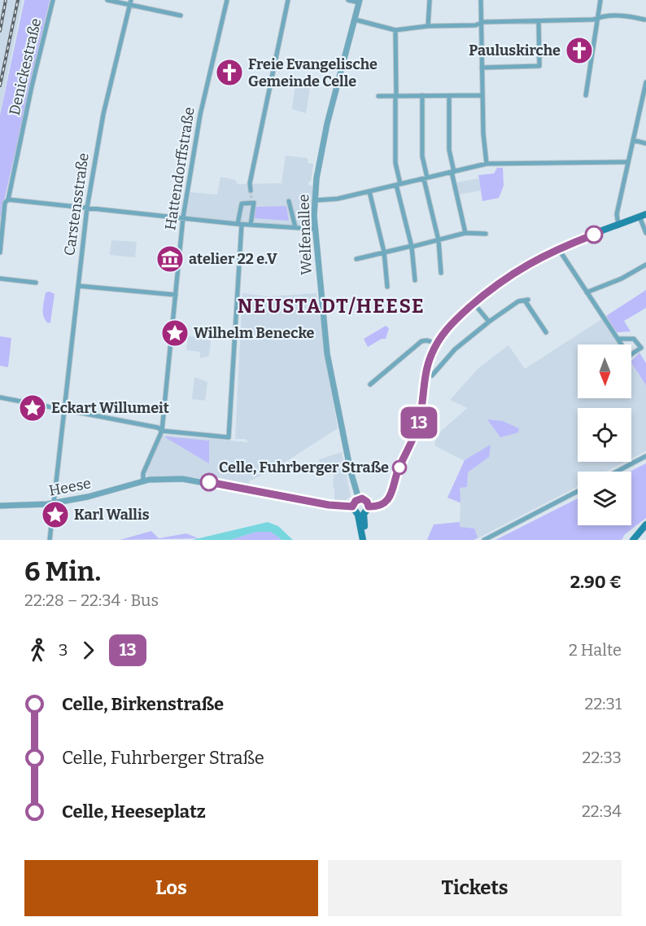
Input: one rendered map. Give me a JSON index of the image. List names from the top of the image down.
{
  "streets": {
    "street": [
      "Denickestraße",
      "Hattendorffstraße",
      "Carstensstraße",
      "Welfenallee",
      "Heese"
    ]
  },
  "crossings": [
    ["Carstensstraße", "Heese"]
  ],
  "districts": ["NEUSTADT/HEESE"],
  "places": {
    "church": ["Pauluskirche", "Freie Evangelische Gemeinde Celle"],
    "museum": ["atelier 22 e.V"],
    "place": ["Wilhelm Benecke", "Eckart Willumeit", "Karl Wallis"],
    "other": ["Celle, Fuhrberger Straße"]
  },
  "lines": ["bus line 13"],
  "north": "bottom",
  "page": {
    "on_map": "13",
    "heading": ["6 Min.", "22:28 – 22:34 · Bus", "2.90 €"],
    "legs": ["3", "13", "2 Halte"],
    "list": [
      {
        "name": "Celle, Birkenstraße",
        "value": "22:31"
      },
      {
        "name": "Celle, Fuhrberger Straße",
        "value": "22:33"
      },
      {
        "name": "Celle, Heeseplatz",
        "value": "22:34"
      }
    ],
    "buttons": ["Los", "Tickets"]
  }
}
